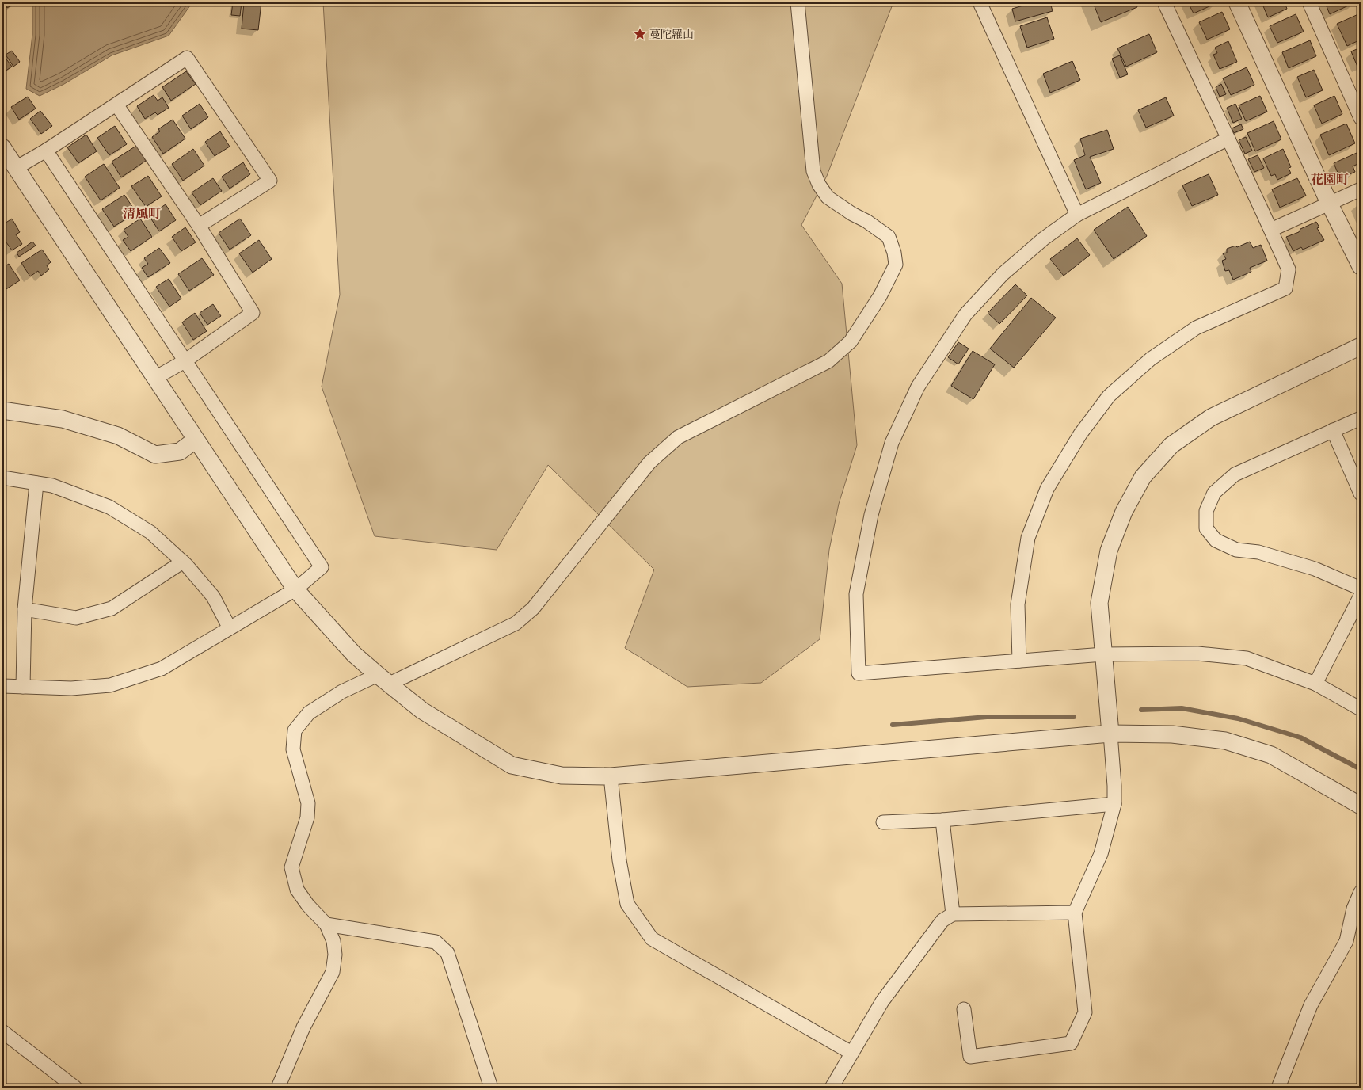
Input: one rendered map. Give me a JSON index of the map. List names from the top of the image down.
{
  "districts": ["花園町", "清風町"],
  "places": {
    "place": ["蔓陀羅山"]
  }
}
